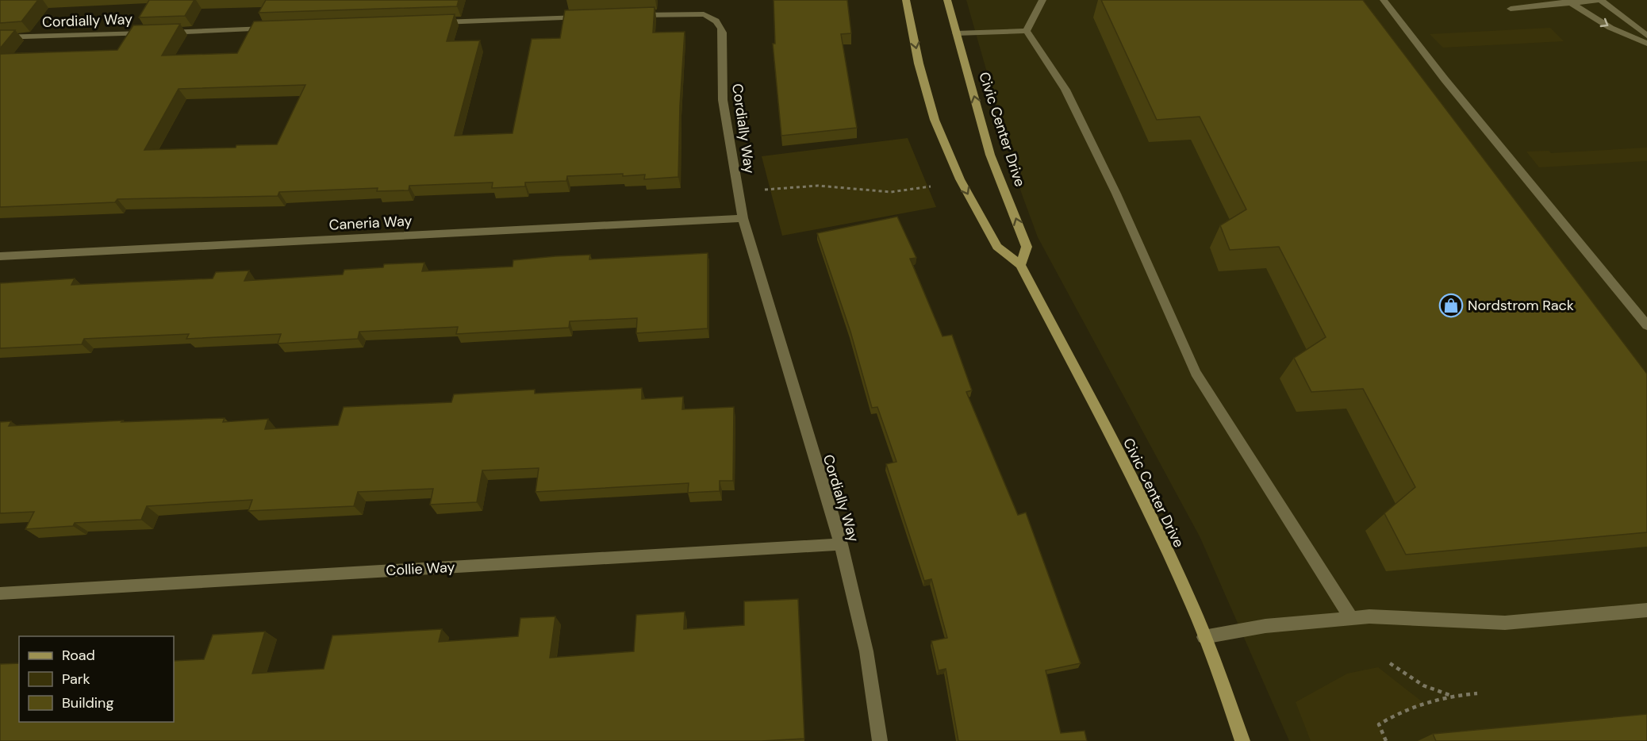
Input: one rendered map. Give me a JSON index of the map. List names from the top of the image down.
{
  "streets": {
    "street": [
      "Cordially Way",
      "Civic Center Drive",
      "Caneria Way",
      "Collie Way"
    ]
  },
  "crossings": [
    ["Cordially Way", "Caneria Way"],
    ["Cordially Way", "Collie Way"]
  ],
  "places": {
    "shop": ["Nordstrom Rack"]
  },
  "legend": ["Road", "Park", "Building"]
}
